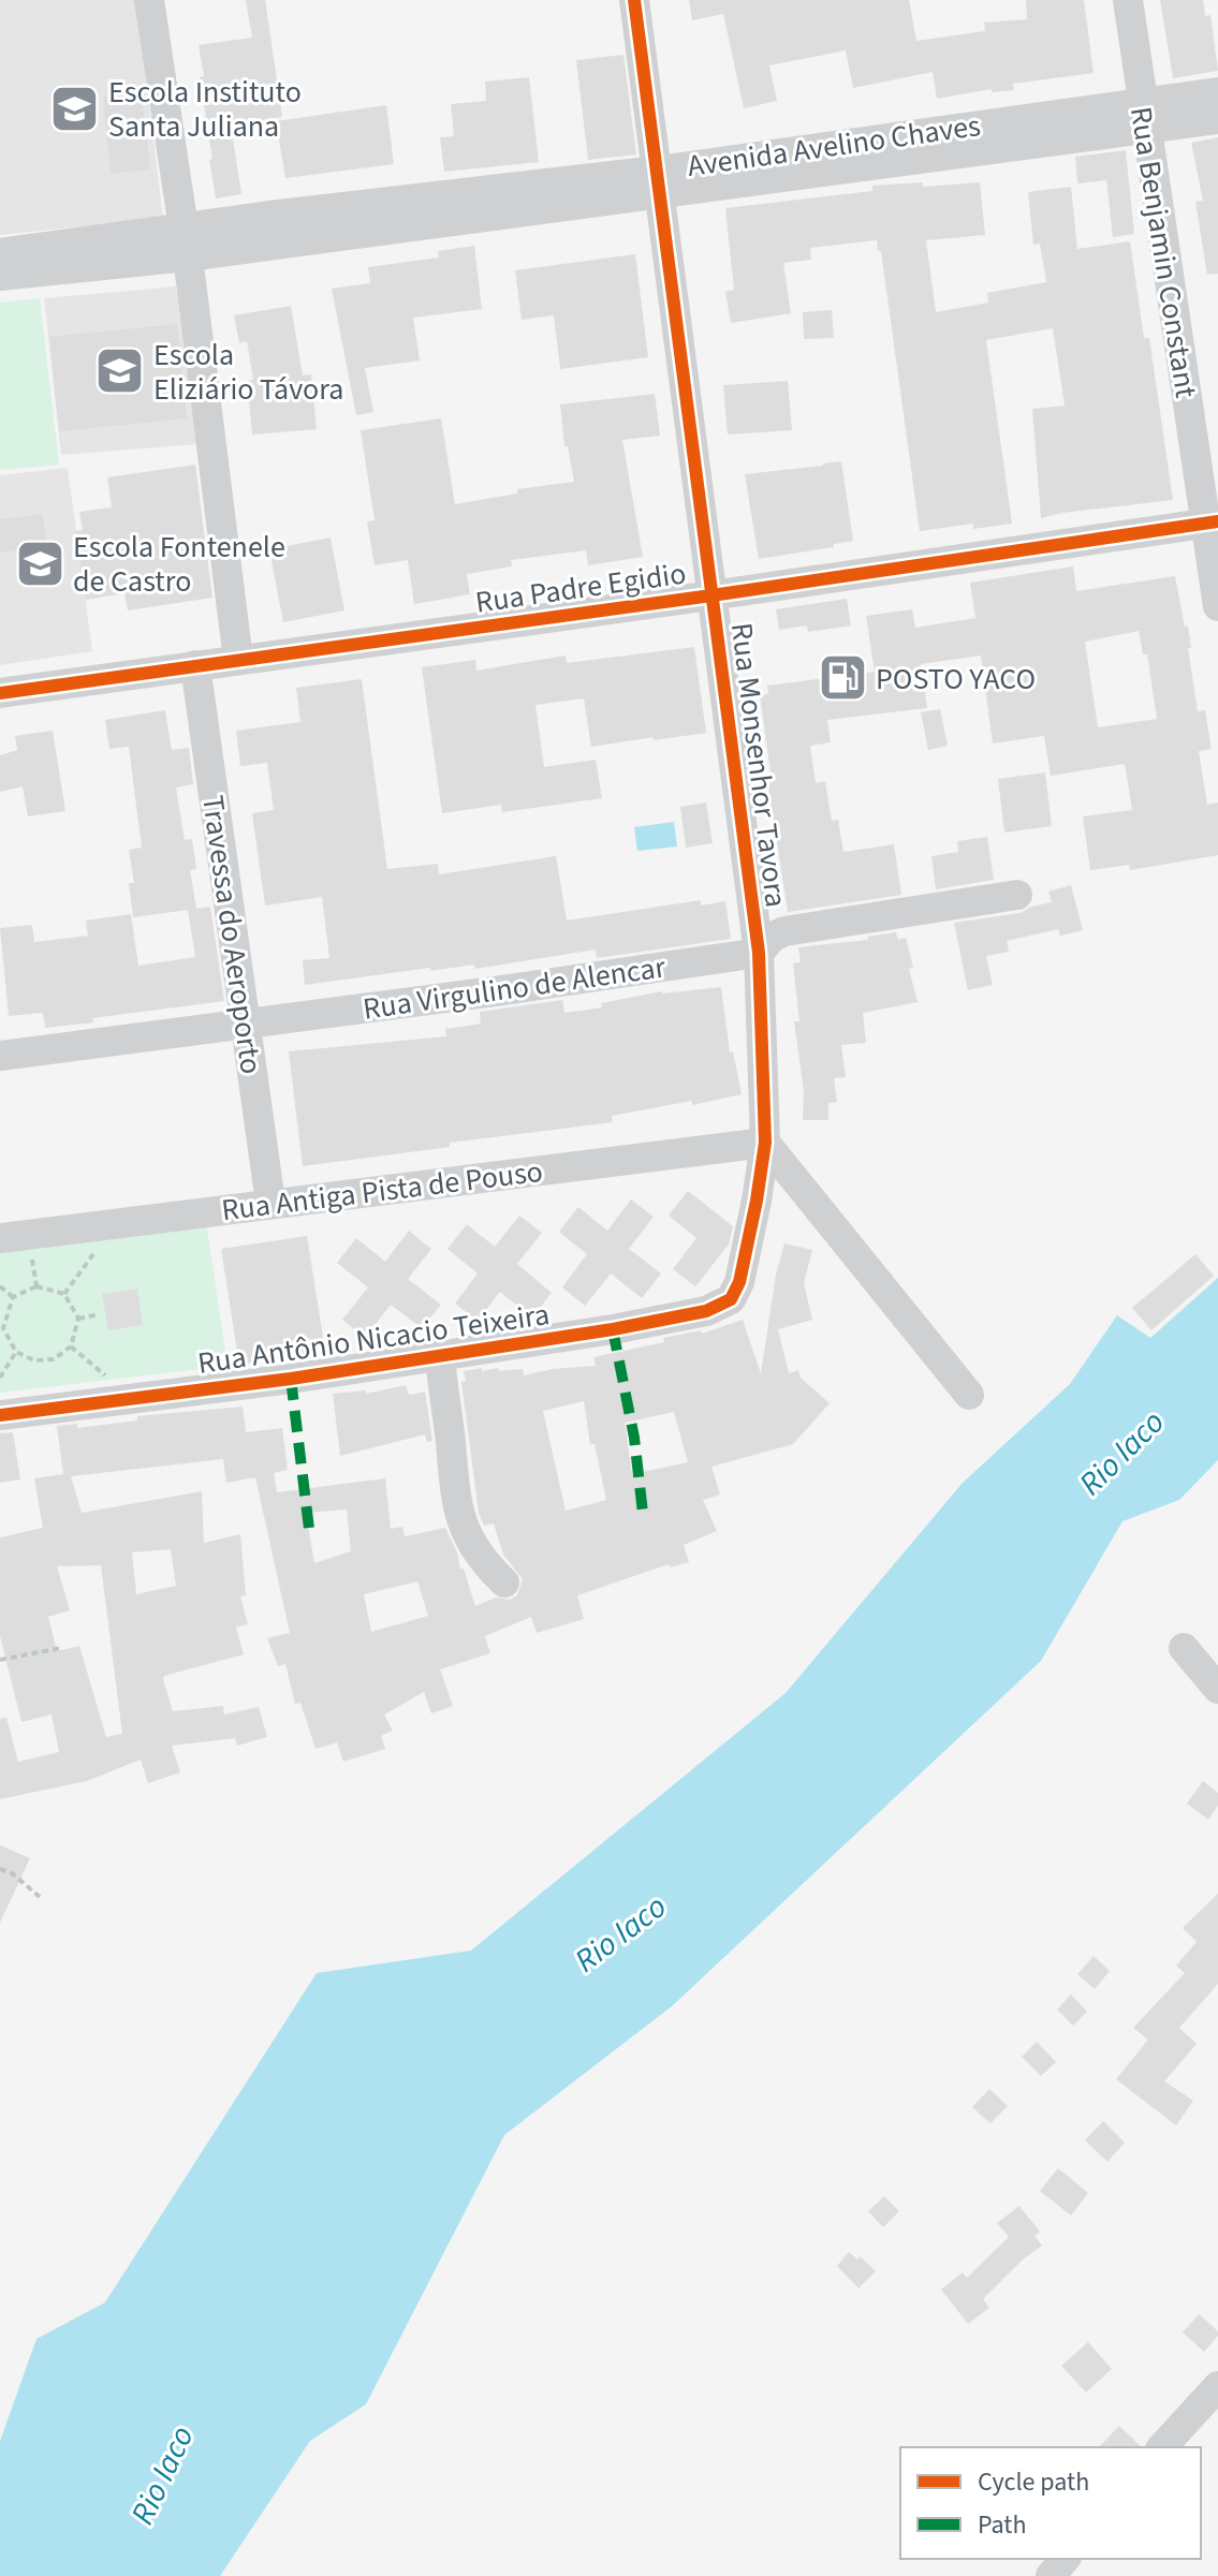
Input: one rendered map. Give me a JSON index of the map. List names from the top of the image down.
{
  "streets": {
    "street": [
      "Avenida Avelino Chaves",
      "Rua Benjamin Constant",
      "Rua Padre Egidio",
      "Rua Monsenhor Tavora",
      "Travessa do Aeroporto",
      "Rua Virgulino de Alencar",
      "Rua Antiga Pista de Pouso",
      "Rua Antônio Nicacio Teixeira"
    ]
  },
  "crossings": [
    ["Avenida Avelino Chaves", "Rua Benjamin Constant"],
    ["Avenida Avelino Chaves", "Rua Monsenhor Tavora"],
    ["Rua Benjamin Constant", "Rua Padre Egidio"],
    ["Rua Padre Egidio", "Rua Monsenhor Tavora"],
    ["Rua Padre Egidio", "Travessa do Aeroporto"],
    ["Rua Monsenhor Tavora", "Rua Virgulino de Alencar"],
    ["Rua Monsenhor Tavora", "Rua Antiga Pista de Pouso"],
    ["Rua Monsenhor Tavora", "Rua Antônio Nicacio Teixeira"],
    ["Travessa do Aeroporto", "Rua Virgulino de Alencar"],
    ["Travessa do Aeroporto", "Rua Antiga Pista de Pouso"]
  ],
  "water": ["Rio Iaco"],
  "places": {
    "school or university": ["Escola Instituto Santa Juliana", "Escola Eliziário Távora", "Escola Fontenele de Castro"],
    "fuel station": ["POSTO YACO"]
  },
  "legend": ["Cycle path", "Path"]
}
